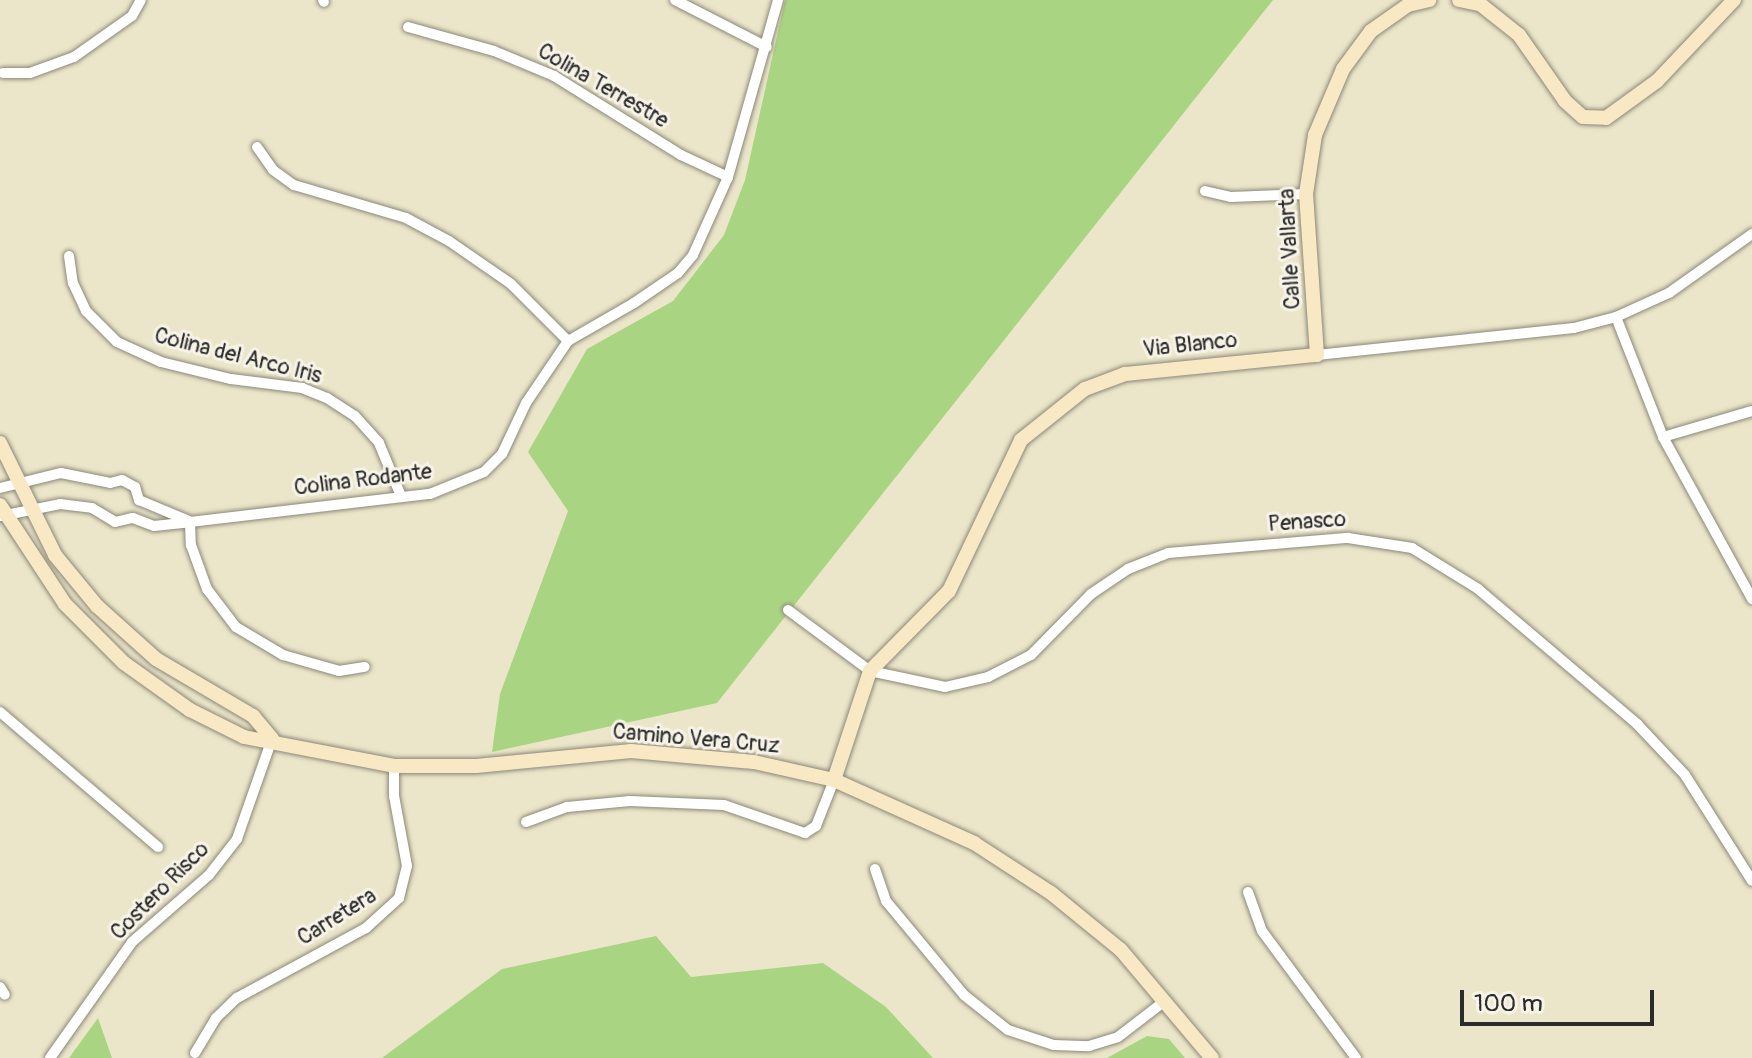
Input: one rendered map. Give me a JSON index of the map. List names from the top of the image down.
{
  "streets": {
    "main road": ["Calle Vallarta", "Via Blanco", "Camino Vera Cruz"],
    "street": [
      "Colina Terrestre",
      "Colina del Arco Iris",
      "Colina Rodante",
      "Penasco",
      "Costero Risco",
      "Carretera"
    ]
  },
  "crossings": [
    ["Colina Terrestre", "Colina Rodante"],
    ["Calle Vallarta", "Via Blanco"],
    ["Via Blanco", "Penasco"],
    ["Via Blanco", "Camino Vera Cruz"],
    ["Colina del Arco Iris", "Colina Rodante"],
    ["Colina Rodante", "Camino Vera Cruz"],
    ["Camino Vera Cruz", "Costero Risco"],
    ["Camino Vera Cruz", "Carretera"]
  ],
  "scale_bar": "100 m"
}
